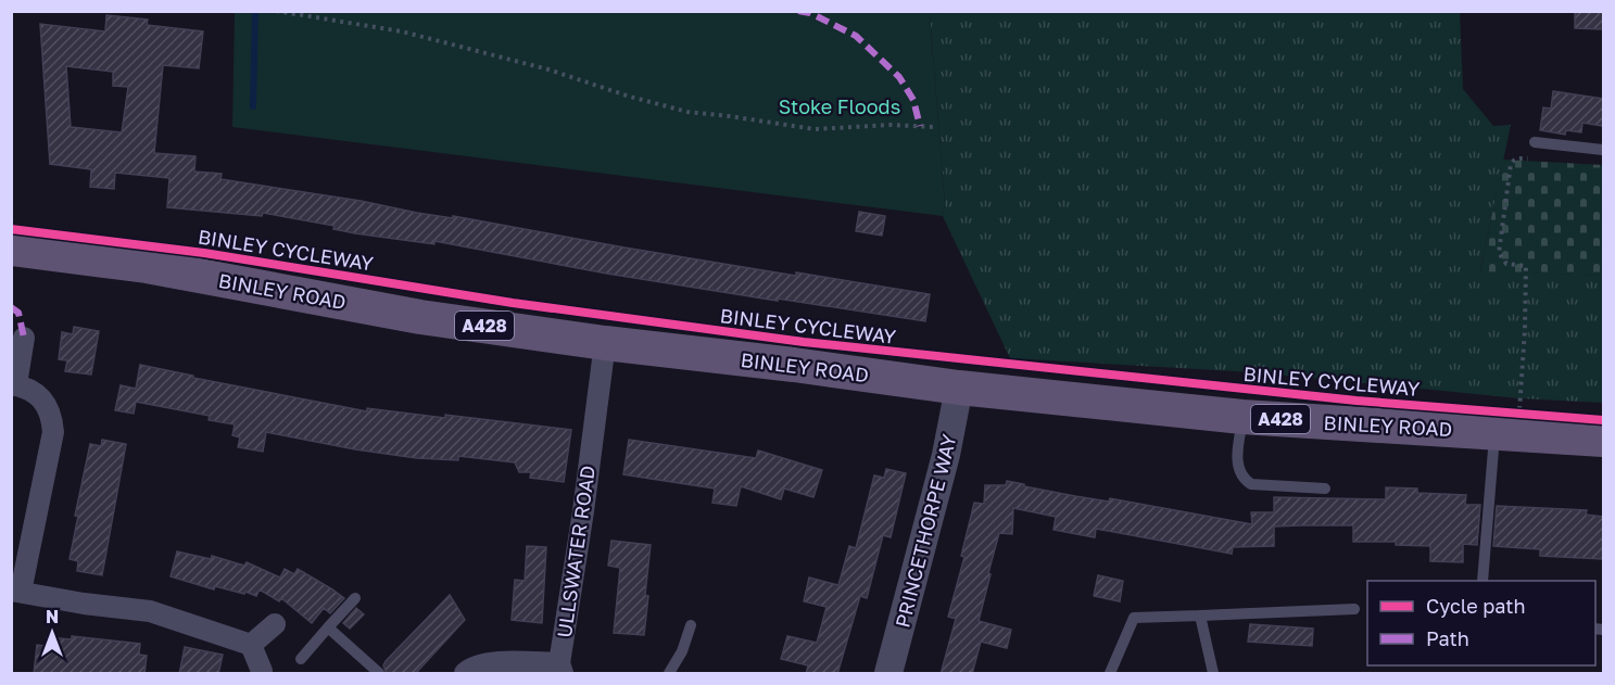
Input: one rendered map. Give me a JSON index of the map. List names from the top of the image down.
{
  "streets": {
    "main road": ["BINLEY ROAD", "A428"],
    "street": ["PRINCETHORPE WAY", "ULLSWATER ROAD"],
    "cycle path": ["BINLEY CYCLEWAY"]
  },
  "crossings": [
    ["BINLEY ROAD", "PRINCETHORPE WAY"],
    ["BINLEY ROAD", "ULLSWATER ROAD"]
  ],
  "parks": ["Stoke Floods"],
  "legend": ["Cycle path", "Path"],
  "north": "top"
}
